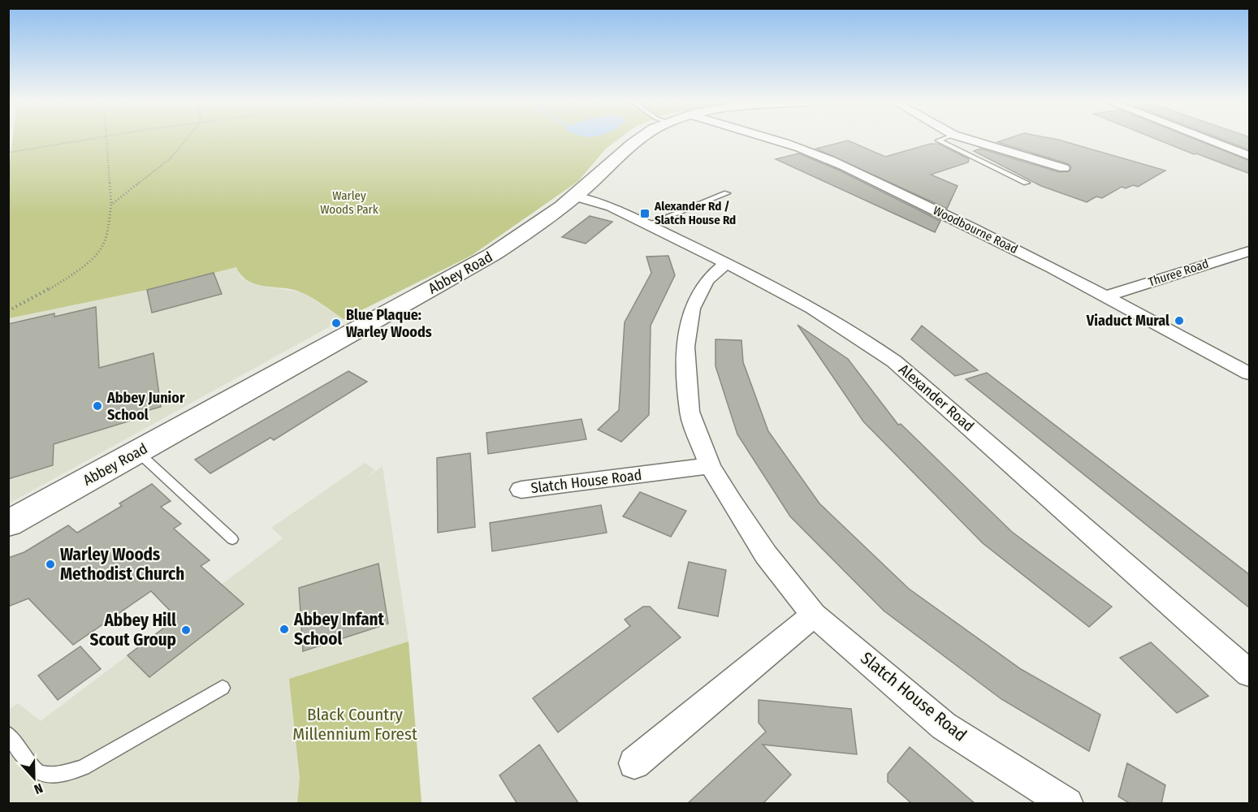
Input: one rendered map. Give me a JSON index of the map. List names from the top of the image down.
{
  "streets": {
    "street": [
      "Woodbourne Road",
      "Abbey Road",
      "Thuree Road",
      "Alexander Road",
      "Slatch House Road"
    ]
  },
  "crossings": [
    ["Woodbourne Road", "Thuree Road"],
    ["Abbey Road", "Alexander Road"],
    ["Alexander Road", "Slatch House Road"]
  ],
  "parks": ["Warley Woods Park", "Black Country Millennium Forest"],
  "places": {
    "transit": ["Alexander Rd / Slatch House Rd"],
    "other": [
      "Viaduct Mural",
      "Blue Plaque: Warley Woods",
      "Abbey Junior School",
      "Warley Woods Methodist Church",
      "Abbey Infant School",
      "Abbey Hill Scout Group"
    ]
  },
  "north": "bottom"
}
